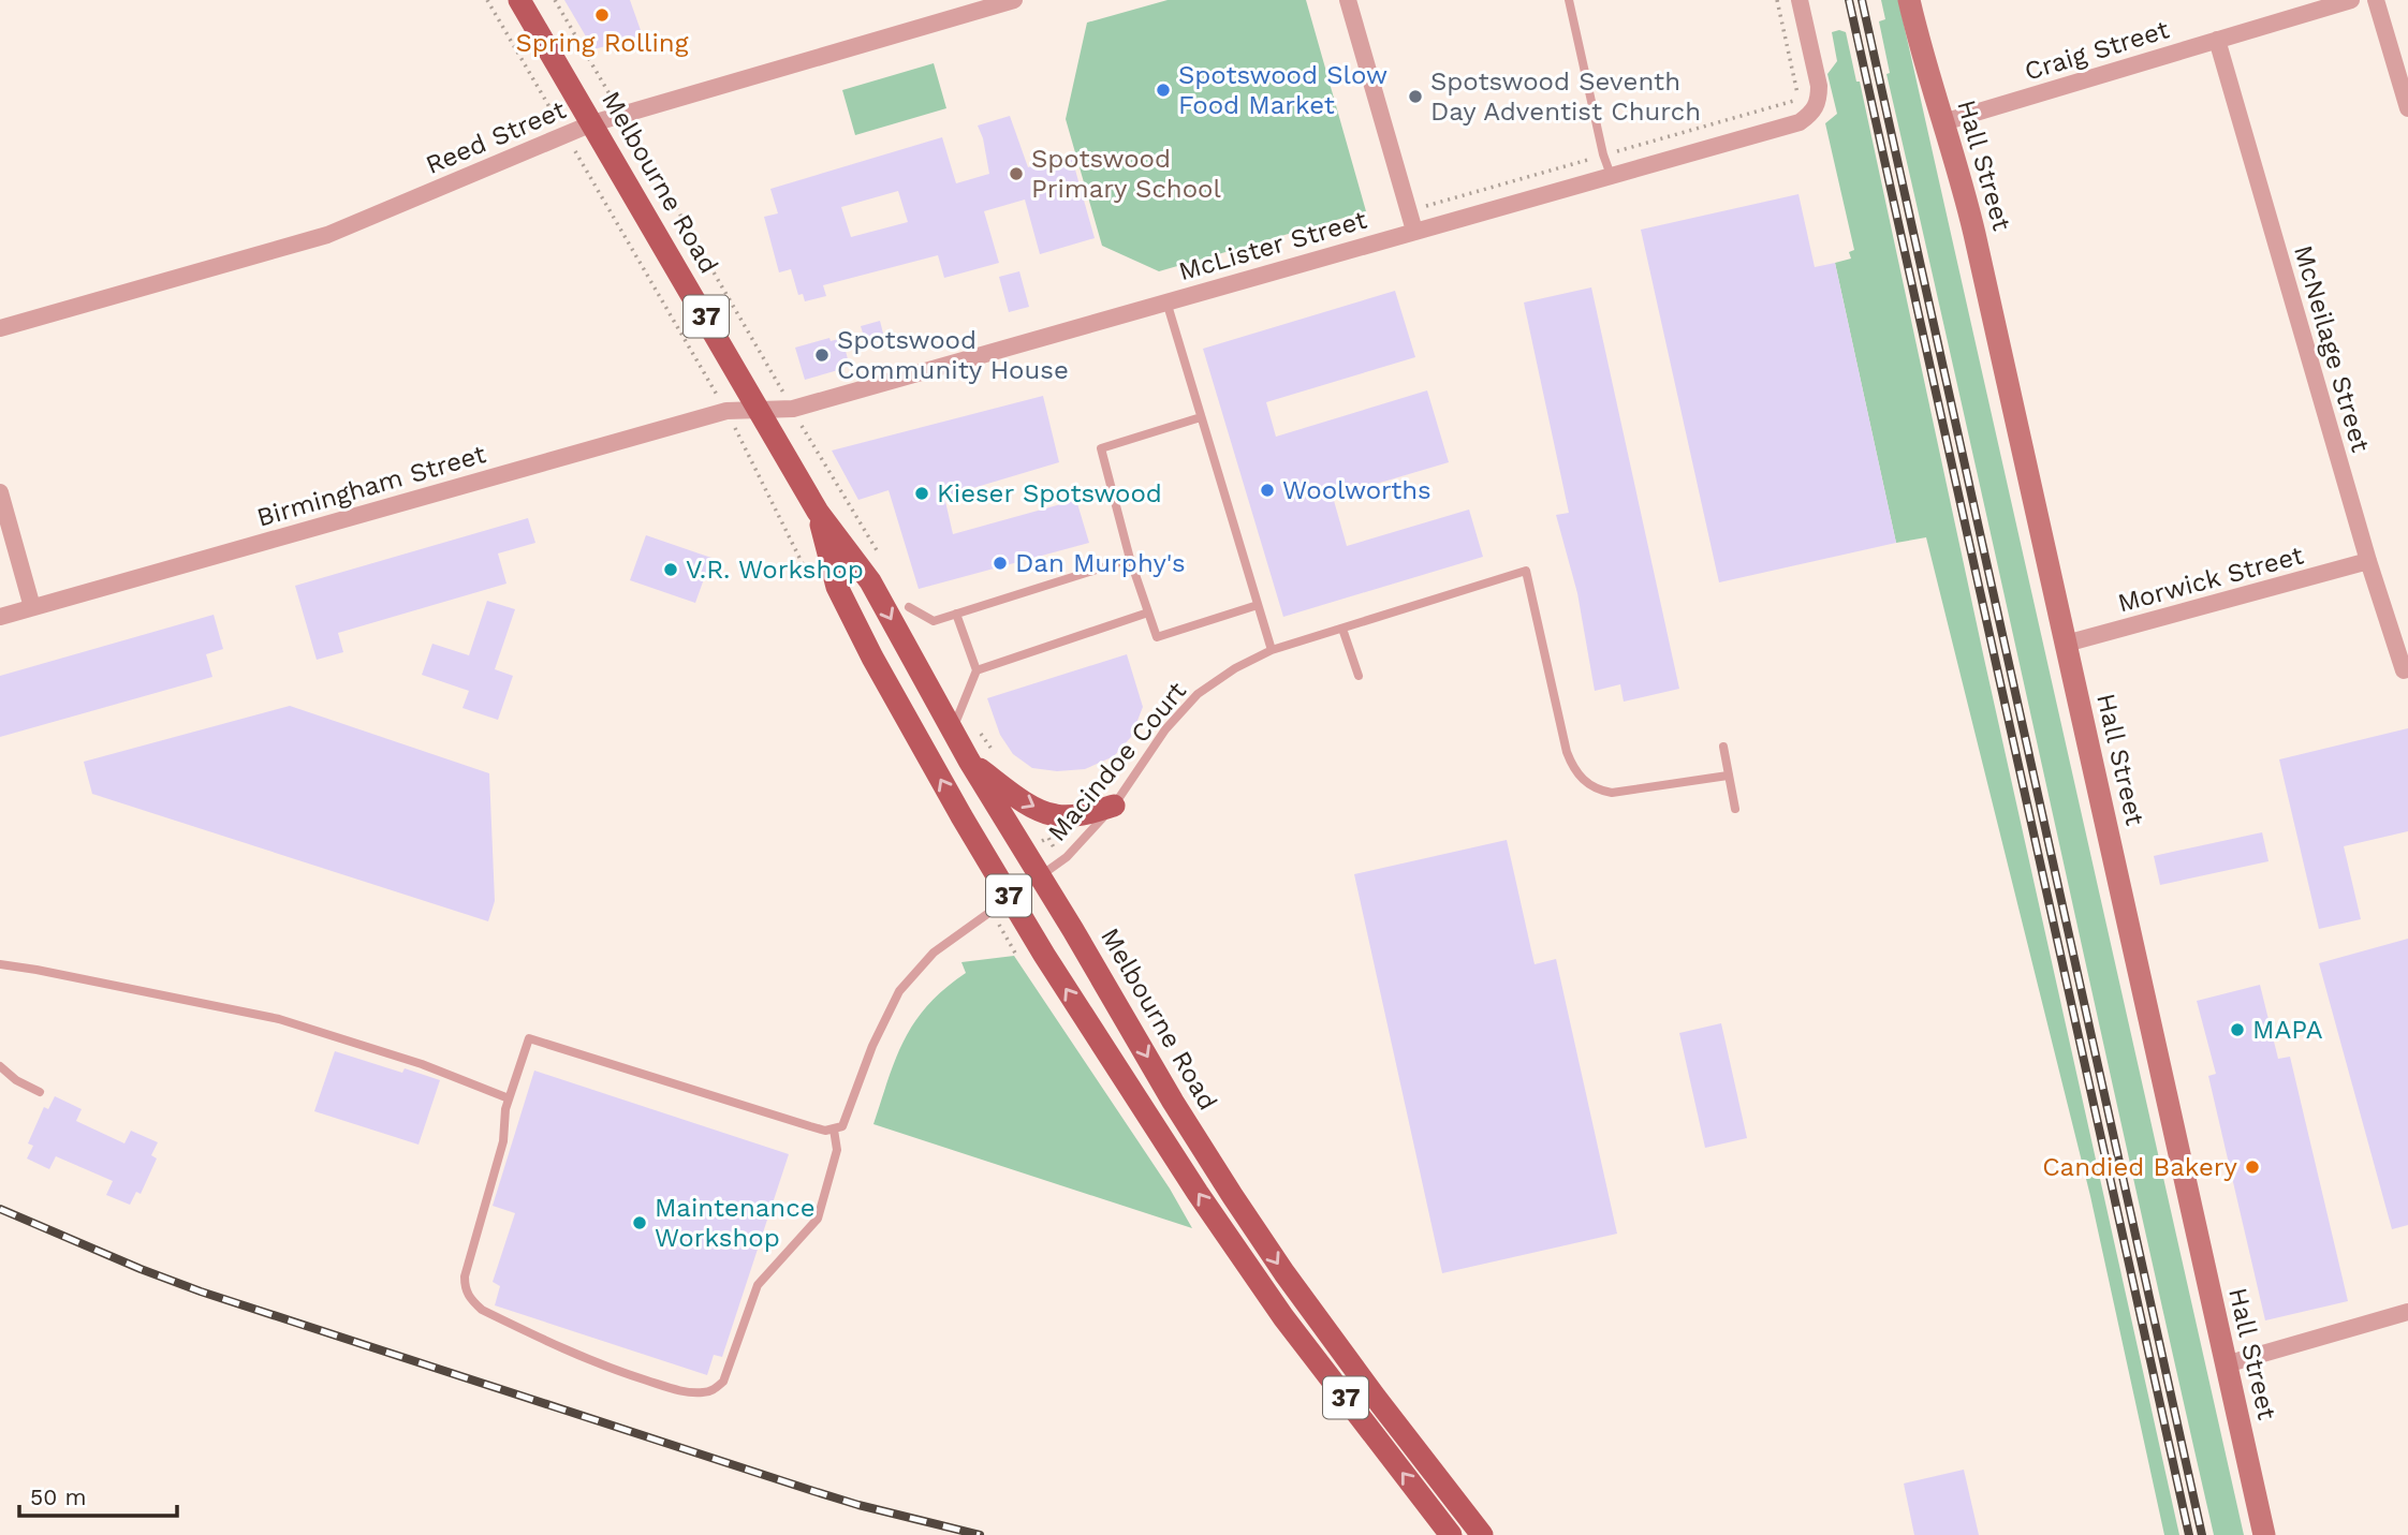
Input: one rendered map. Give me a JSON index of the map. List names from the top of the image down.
{
  "streets": {
    "main road": ["Melbourne Road", "37"],
    "street": [
      "Craig Street",
      "Reed Street",
      "Hall Street",
      "McLister Street",
      "McNeilage Street",
      "Birmingham Street",
      "Morwick Street"
    ],
    "lane": ["Macindoe Court"]
  },
  "crossings": [
    ["Craig Street", "Hall Street"],
    ["Craig Street", "McNeilage Street"],
    ["Reed Street", "Melbourne Road"],
    ["Hall Street", "Morwick Street"],
    ["Melbourne Road", "McLister Street"],
    ["Melbourne Road", "Birmingham Street"],
    ["Melbourne Road", "Macindoe Court"],
    ["McLister Street", "Birmingham Street"],
    ["McNeilage Street", "Morwick Street"]
  ],
  "places": [
    "Spring Rolling",
    "Spotswood Slow Food Market",
    "Spotswood Seventh Day Adventist Church",
    "Spotswood Primary School",
    "Spotswood Community House",
    "Woolworths",
    "Kieser Spotswood",
    "Dan Murphy's",
    "V.R. Workshop",
    "MAPA",
    "Candied Bakery",
    "Maintenance Workshop"
  ],
  "scale_bar": "50 m"
}
